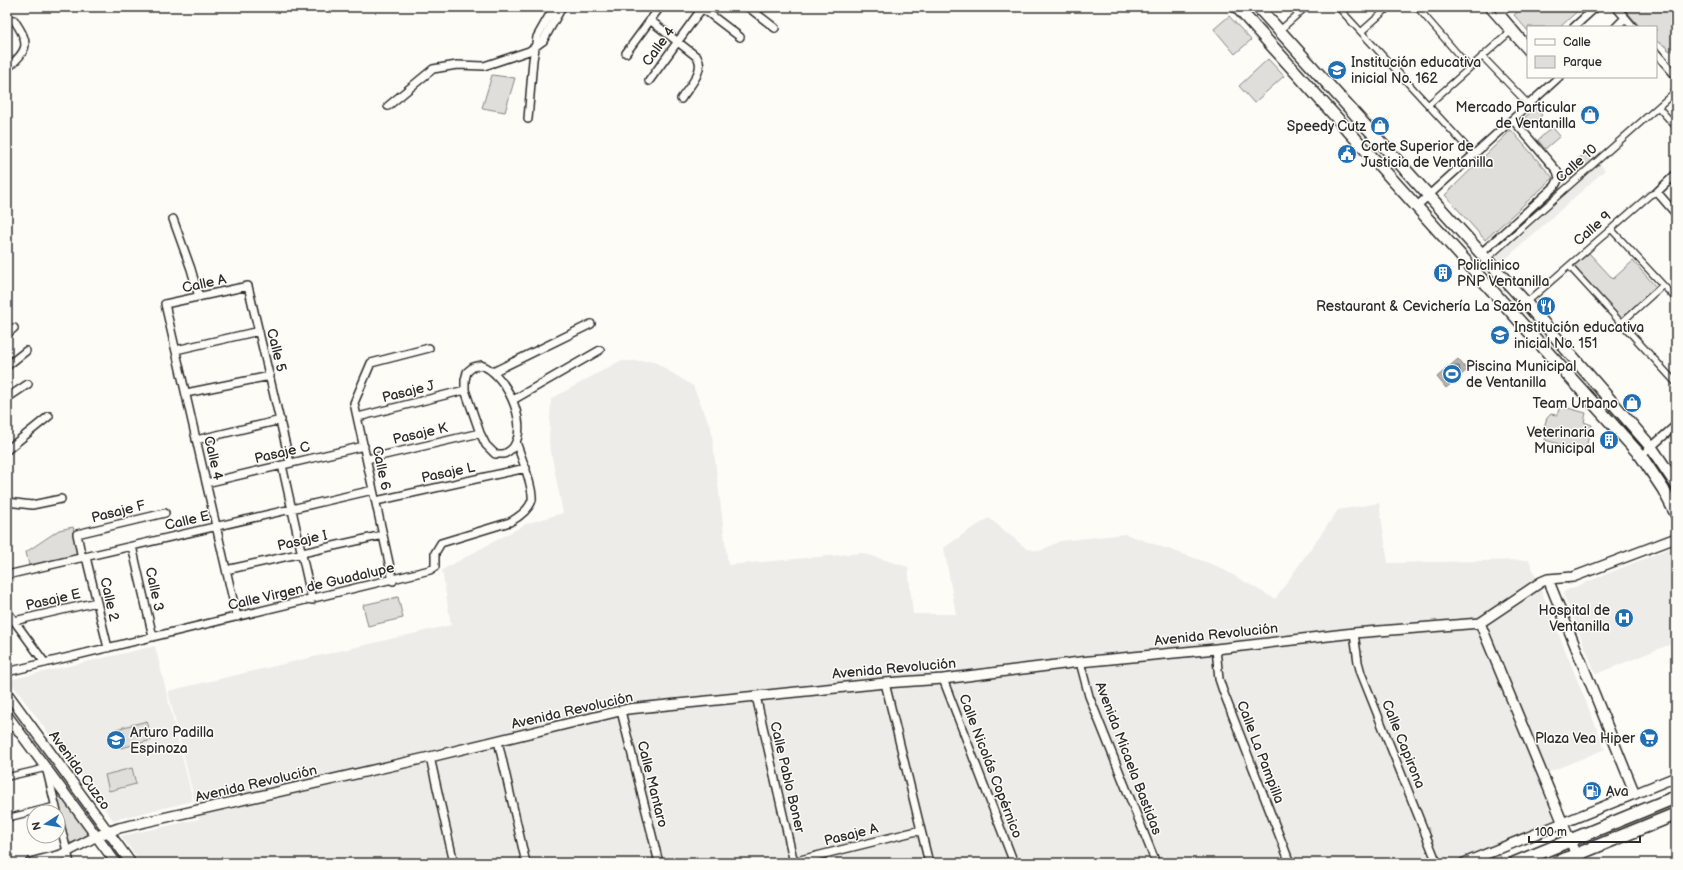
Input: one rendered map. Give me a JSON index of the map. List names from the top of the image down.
{
  "streets": {
    "street": [
      "Calle 4",
      "Calle 10",
      "Calle 9",
      "Calle A",
      "Calle 5",
      "Pasaje J",
      "Pasaje K",
      "Pasaje C",
      "Calle 6",
      "Pasaje L",
      "Pasaje F",
      "Calle E",
      "Pasaje I",
      "Calle Virgen de Guadalupe",
      "Calle 3",
      "Pasaje E",
      "Calle 2",
      "Avenida Revolución",
      "Calle Capirona",
      "Calle La Pampilla",
      "Avenida Micaela Bastidas",
      "Calle Nicolás Copérnico",
      "Avenida Cuzco",
      "Calle Pablo Boner",
      "Calle Mantaro",
      "Pasaje A"
    ]
  },
  "crossings": [
    ["Calle 4", "Calle A"],
    ["Calle 4", "Pasaje C"],
    ["Calle 4", "Calle E"],
    ["Calle 4", "Pasaje I"],
    ["Calle 4", "Calle Virgen de Guadalupe"],
    ["Calle A", "Calle 5"],
    ["Calle 5", "Pasaje C"],
    ["Pasaje J", "Calle 6"],
    ["Pasaje K", "Calle 6"],
    ["Pasaje C", "Calle 6"],
    ["Calle 6", "Pasaje L"],
    ["Calle 6", "Calle E"],
    ["Calle 6", "Pasaje I"],
    ["Calle 6", "Calle Virgen de Guadalupe"],
    ["Pasaje L", "Calle Virgen de Guadalupe"],
    ["Pasaje F", "Calle 2"],
    ["Calle E", "Calle 3"],
    ["Calle E", "Calle 2"],
    ["Calle Virgen de Guadalupe", "Calle 3"],
    ["Calle Virgen de Guadalupe", "Calle 2"],
    ["Pasaje E", "Calle 2"],
    ["Avenida Revolución", "Calle Capirona"],
    ["Avenida Revolución", "Calle La Pampilla"],
    ["Avenida Revolución", "Avenida Micaela Bastidas"],
    ["Avenida Revolución", "Calle Nicolás Copérnico"],
    ["Avenida Revolución", "Avenida Cuzco"],
    ["Avenida Revolución", "Calle Pablo Boner"],
    ["Avenida Revolución", "Calle Mantaro"],
    ["Calle Pablo Boner", "Pasaje A"]
  ],
  "places": {
    "school or university": ["Institución educativa inicial No. 162", "Institución educativa inicial No. 151", "Arturo Padilla Espinoza"],
    "shop": ["Mercado Particular de Ventanilla", "Speedy Cutz", "Team Urbano"],
    "public building": ["Corte Superior de Justicia de Ventanilla"],
    "building": ["Policlinico PNP Ventanilla", "Veterinaria Municipal"],
    "restaurant": ["Restaurant & Cevichería La Sazón"],
    "sports": ["Piscina Municipal de Ventanilla"],
    "hospital": ["Hospital de Ventanilla"],
    "supermarket": ["Plaza Vea Hiper"],
    "fuel station": ["Ava"]
  },
  "legend": ["Calle", "Parque"],
  "scale_bar": "100 m",
  "north": "left"
}
